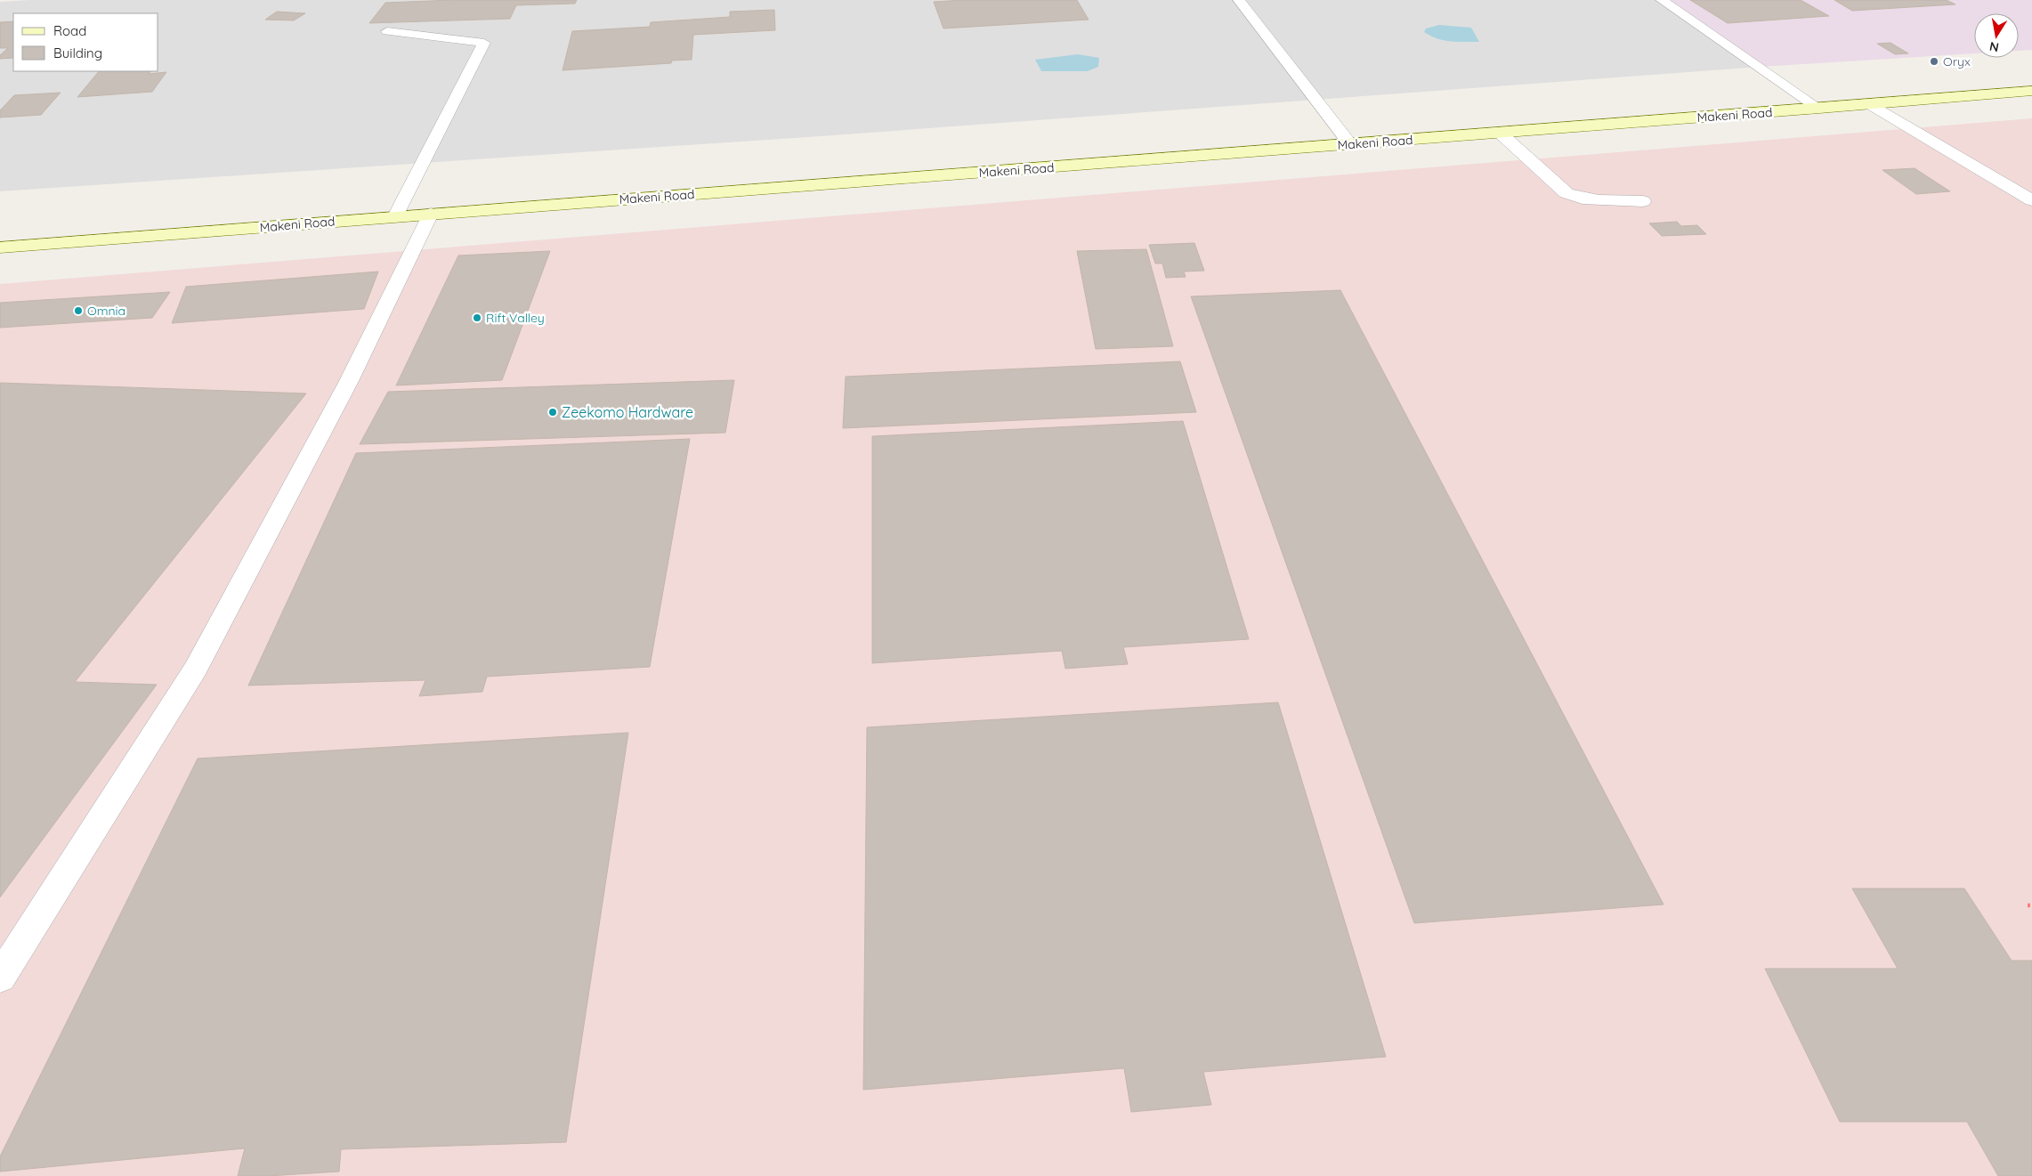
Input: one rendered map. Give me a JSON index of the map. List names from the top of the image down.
{
  "streets": {
    "main road": ["Makeni Road"]
  },
  "places": [
    "Oryx",
    "Omnia",
    "Rift Valley",
    "Zeekomo Hardware"
  ],
  "legend": ["Road", "Building"],
  "north": "bottom"
}
